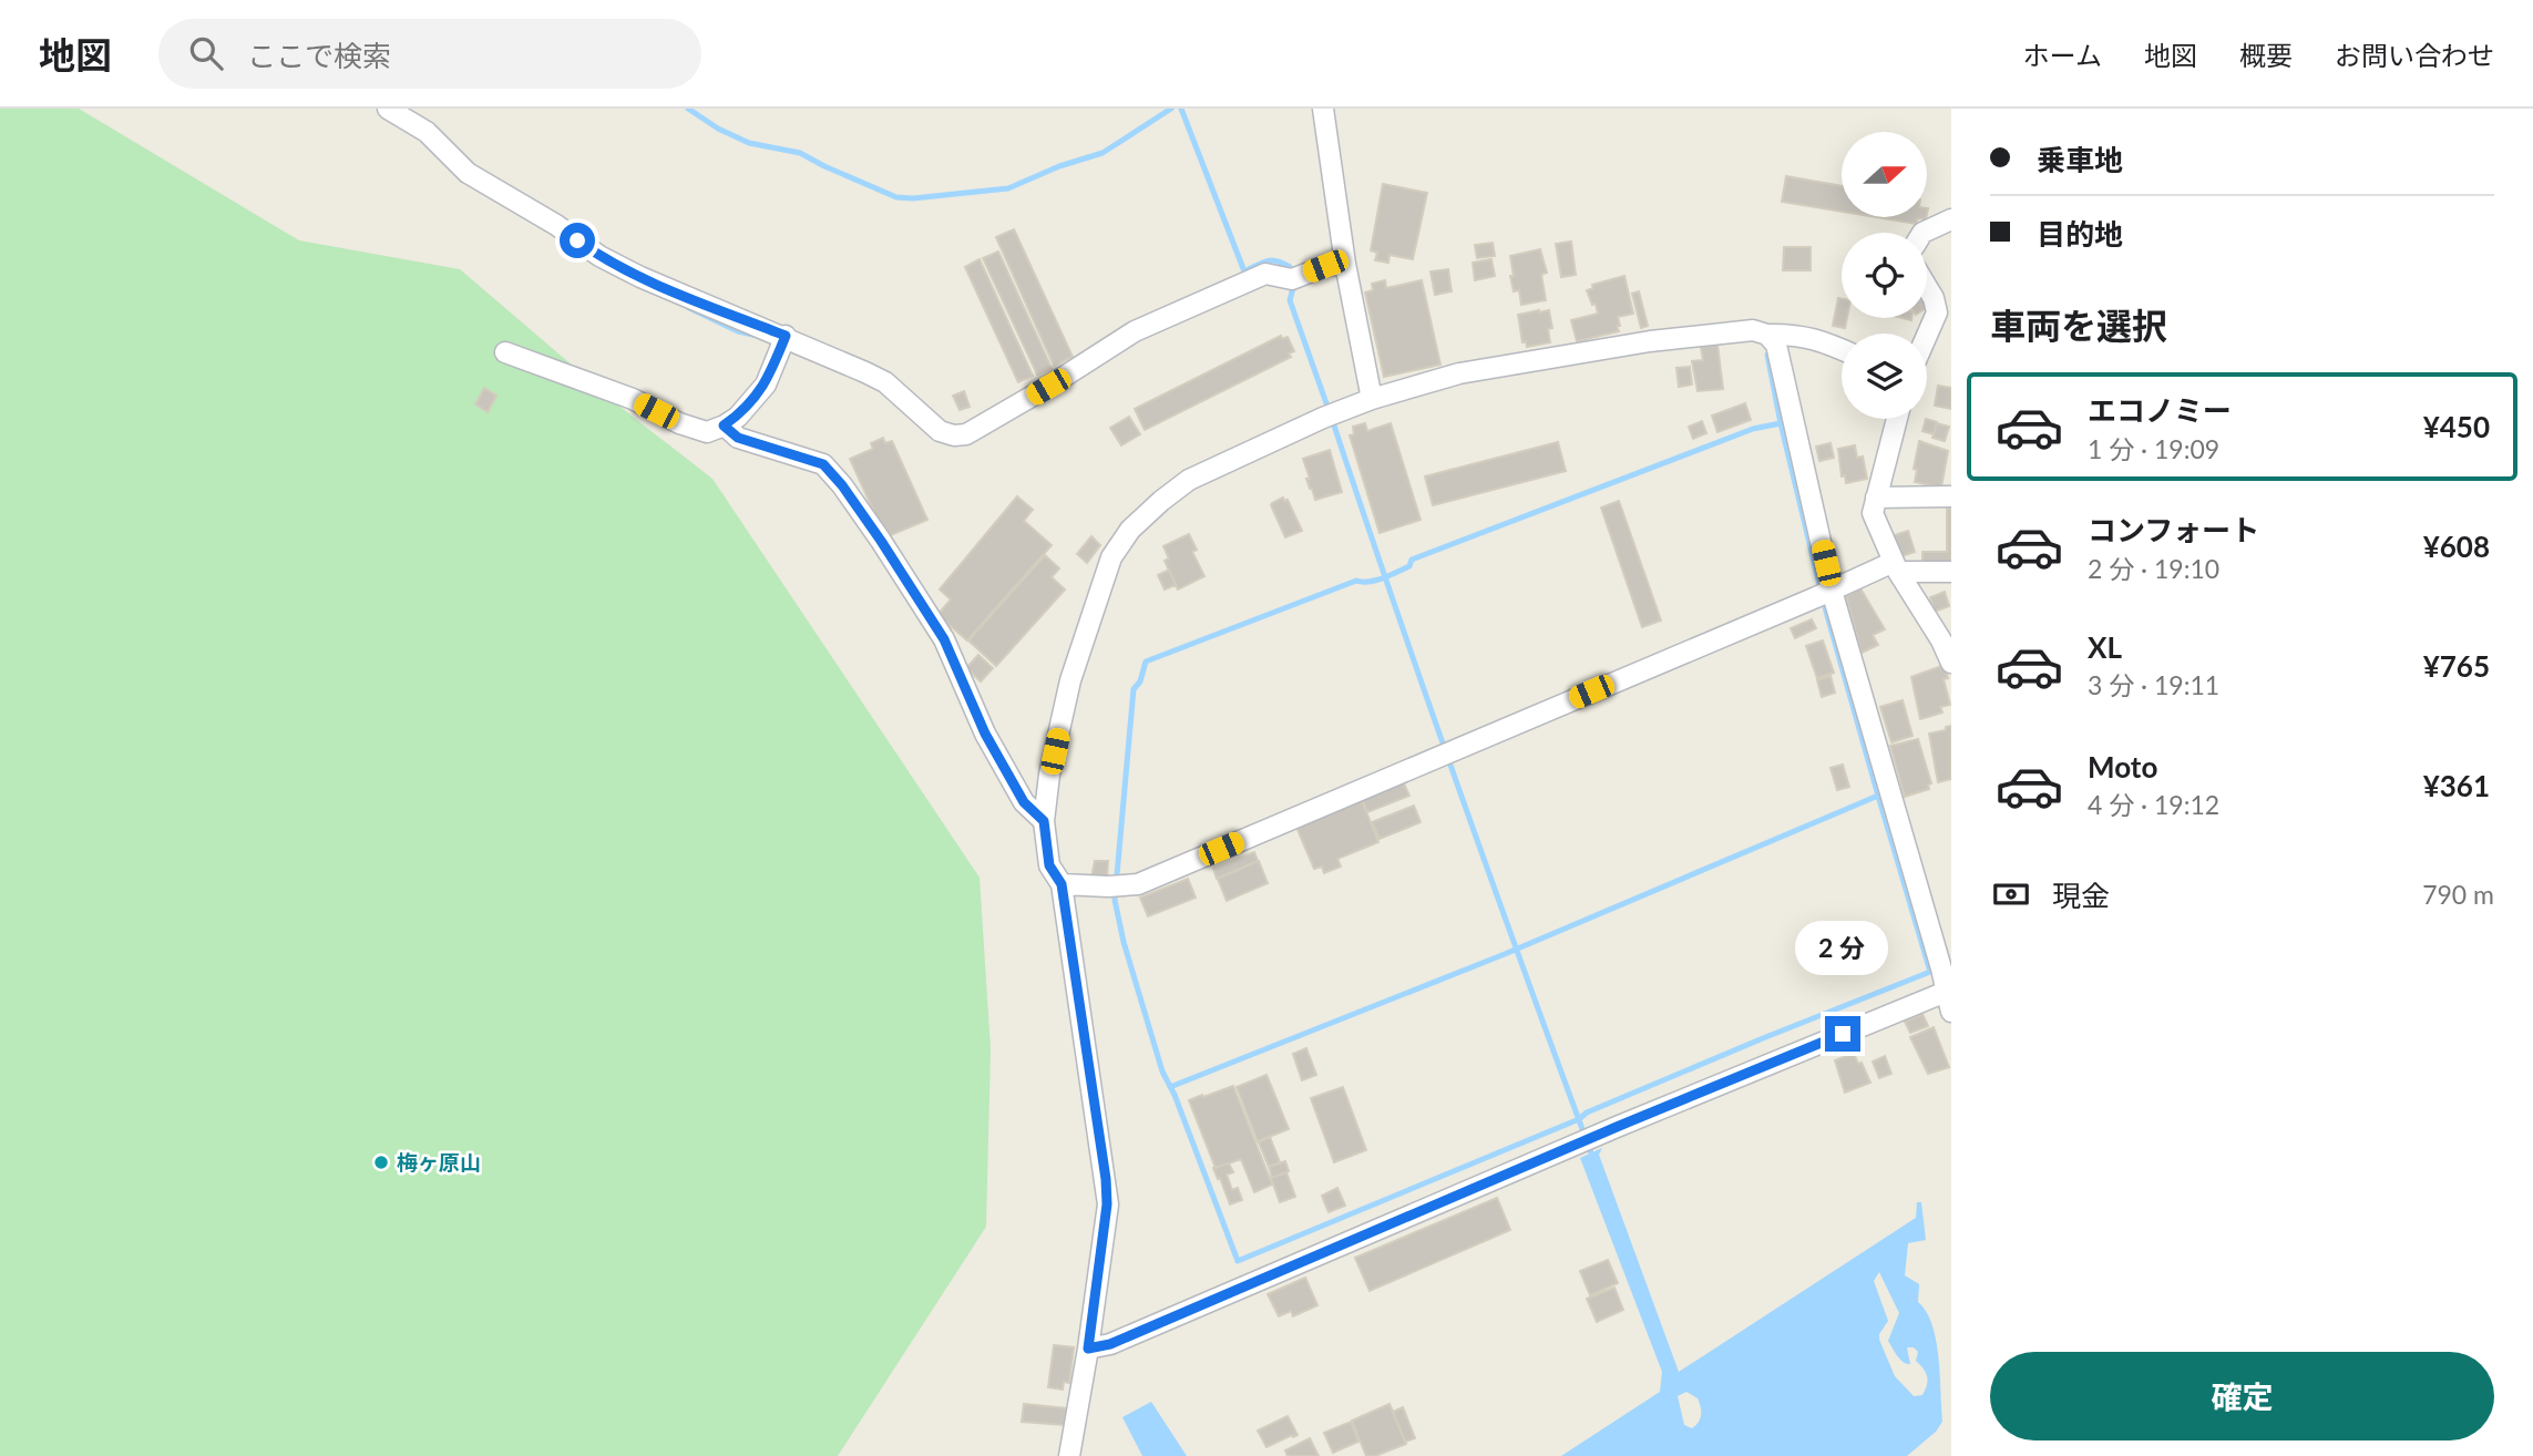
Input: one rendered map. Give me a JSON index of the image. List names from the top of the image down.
{
  "places": ["梅ヶ原山"],
  "north": "right",
  "page": {
    "header": "地図",
    "search": "ここで検索",
    "nav": [
      "ホーム",
      "地図",
      "概要",
      "お問い合わせ"
    ],
    "banner": ["乗車地", "目的地"],
    "heading": "車両を選択",
    "list": [
      {
        "name": "エコノミー",
        "note": "1 分 · 19:09",
        "value": "¥450"
      },
      {
        "name": "コンフォート",
        "note": "2 分 · 19:10",
        "value": "¥608"
      },
      {
        "name": "XL",
        "note": "3 分 · 19:11",
        "value": "¥765"
      },
      {
        "name": "Moto",
        "note": "4 分 · 19:12",
        "value": "¥361"
      }
    ],
    "pay": ["現金", "790 m"],
    "bubble": "2 分",
    "buttons": "確定"
  }
}
